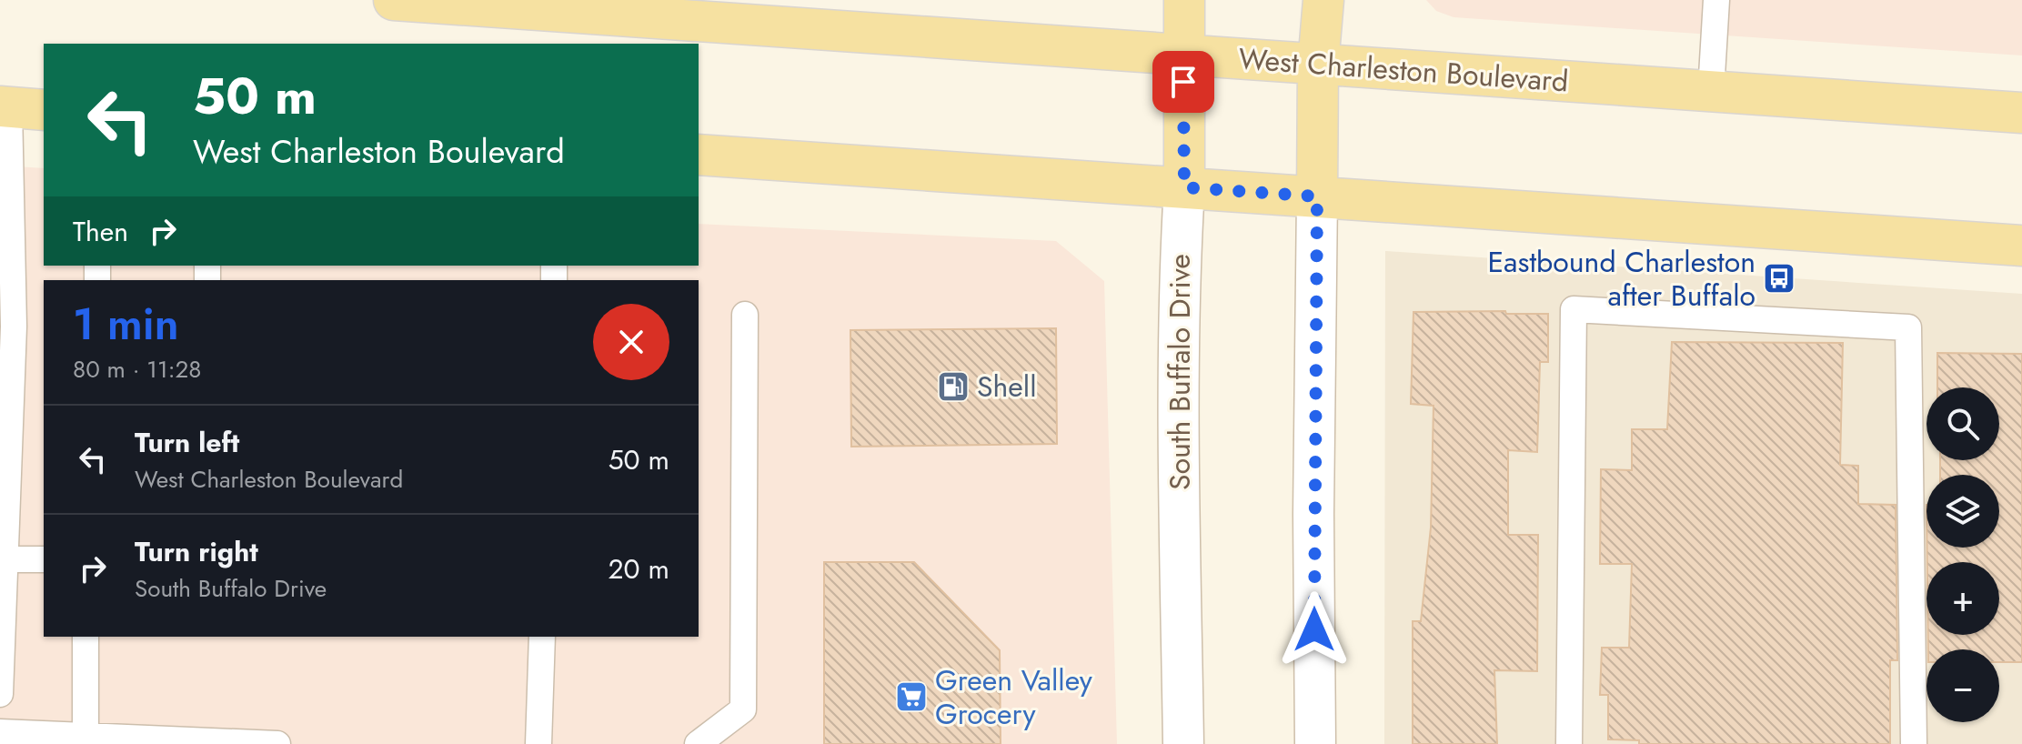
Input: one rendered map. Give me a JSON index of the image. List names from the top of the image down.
{
  "streets": {
    "main road": ["West Charleston Boulevard", "South Buffalo Drive"]
  },
  "crossings": [
    ["West Charleston Boulevard", "South Buffalo Drive"]
  ],
  "places": {
    "bus stop": ["Eastbound Charleston after Buffalo"],
    "fuel station": ["Shell"],
    "supermarket": ["Green Valley Grocery"]
  },
  "page": {
    "turn": ["50 m", "West Charleston Boulevard"],
    "then": "Then",
    "heading": ["1 min", "80 m · 11:28"],
    "map_buttons": ["+", "−"],
    "list": [
      {
        "name": "Turn left",
        "note": "West Charleston Boulevard",
        "value": "50 m"
      },
      {
        "name": "Turn right",
        "note": "South Buffalo Drive",
        "value": "20 m"
      }
    ]
  }
}
